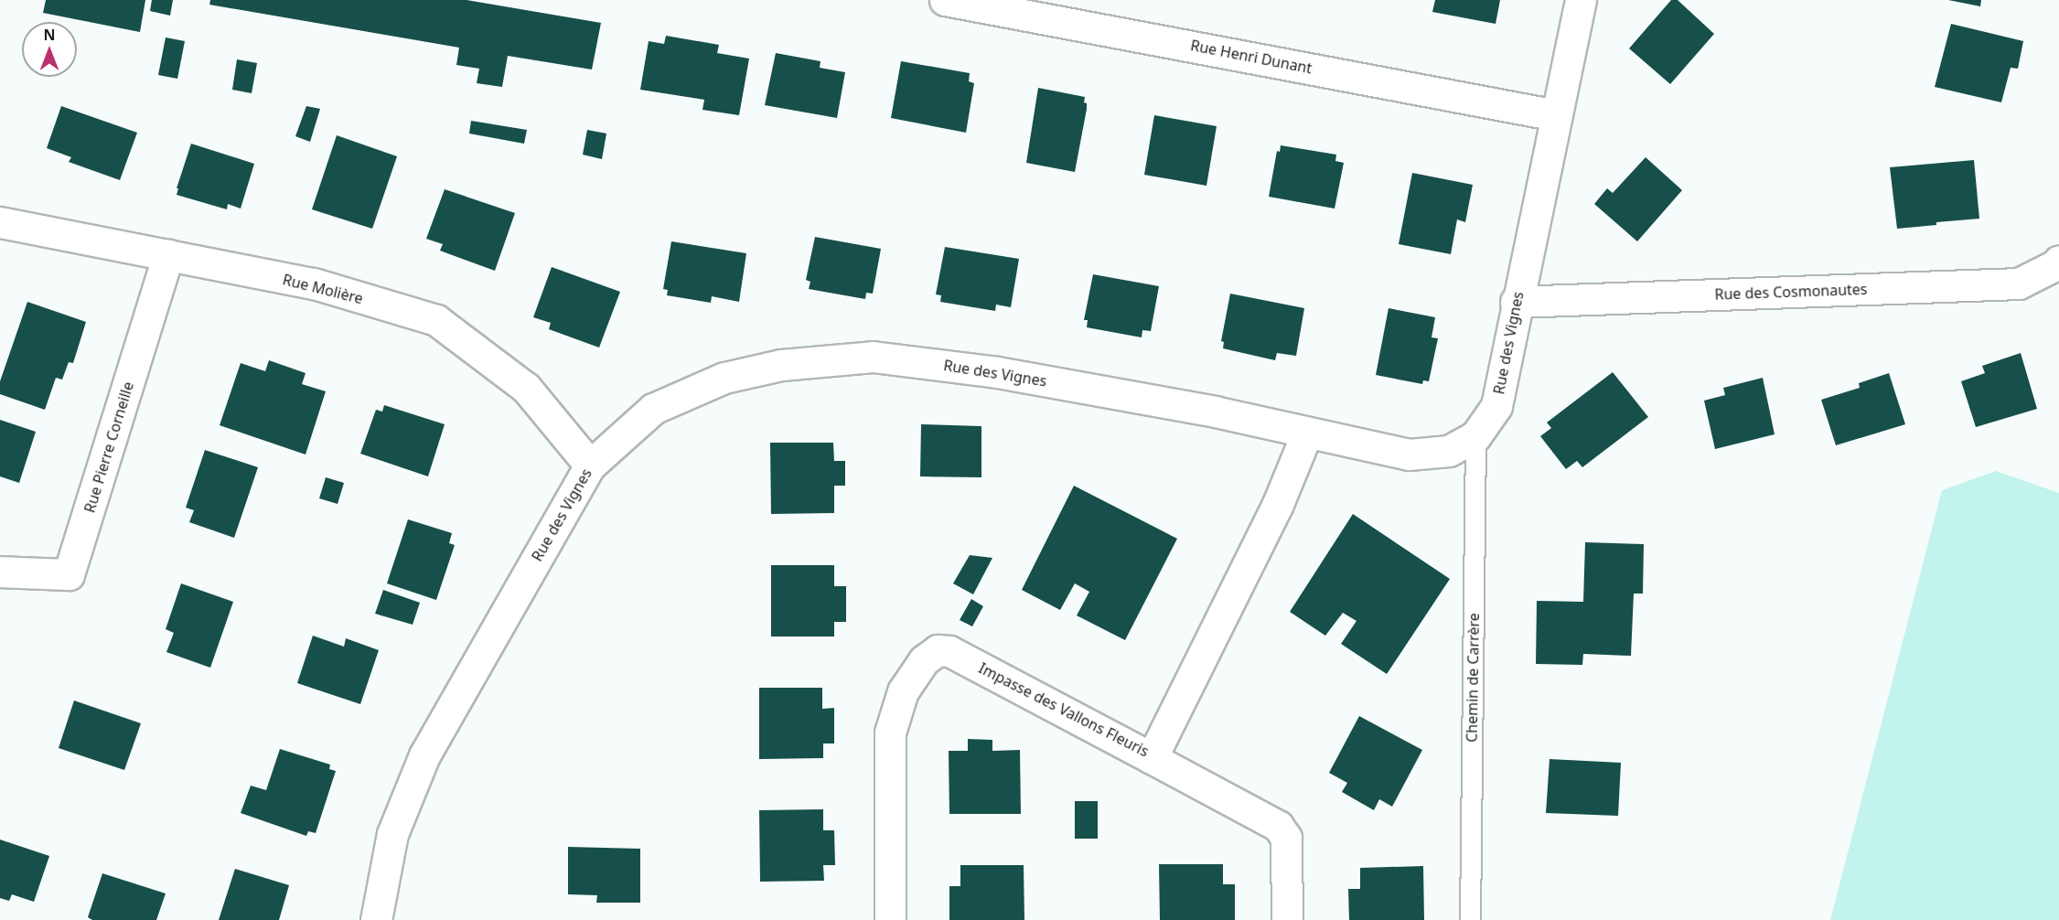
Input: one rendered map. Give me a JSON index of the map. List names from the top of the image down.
{
  "streets": {
    "street": [
      "Rue Henri Dunant",
      "Rue Molière",
      "Rue des Cosmonautes",
      "Rue des Vignes",
      "Rue Pierre Corneille",
      "Impasse des Vallons Fleuris"
    ],
    "lane": ["Chemin de Carrère"]
  },
  "crossings": [
    ["Rue Henri Dunant", "Rue des Vignes"],
    ["Rue Molière", "Rue des Vignes"],
    ["Rue Molière", "Rue Pierre Corneille"],
    ["Rue des Cosmonautes", "Rue des Vignes"],
    ["Rue des Vignes", "Chemin de Carrère"],
    ["Rue des Vignes", "Impasse des Vallons Fleuris"]
  ],
  "north": "top"
}
